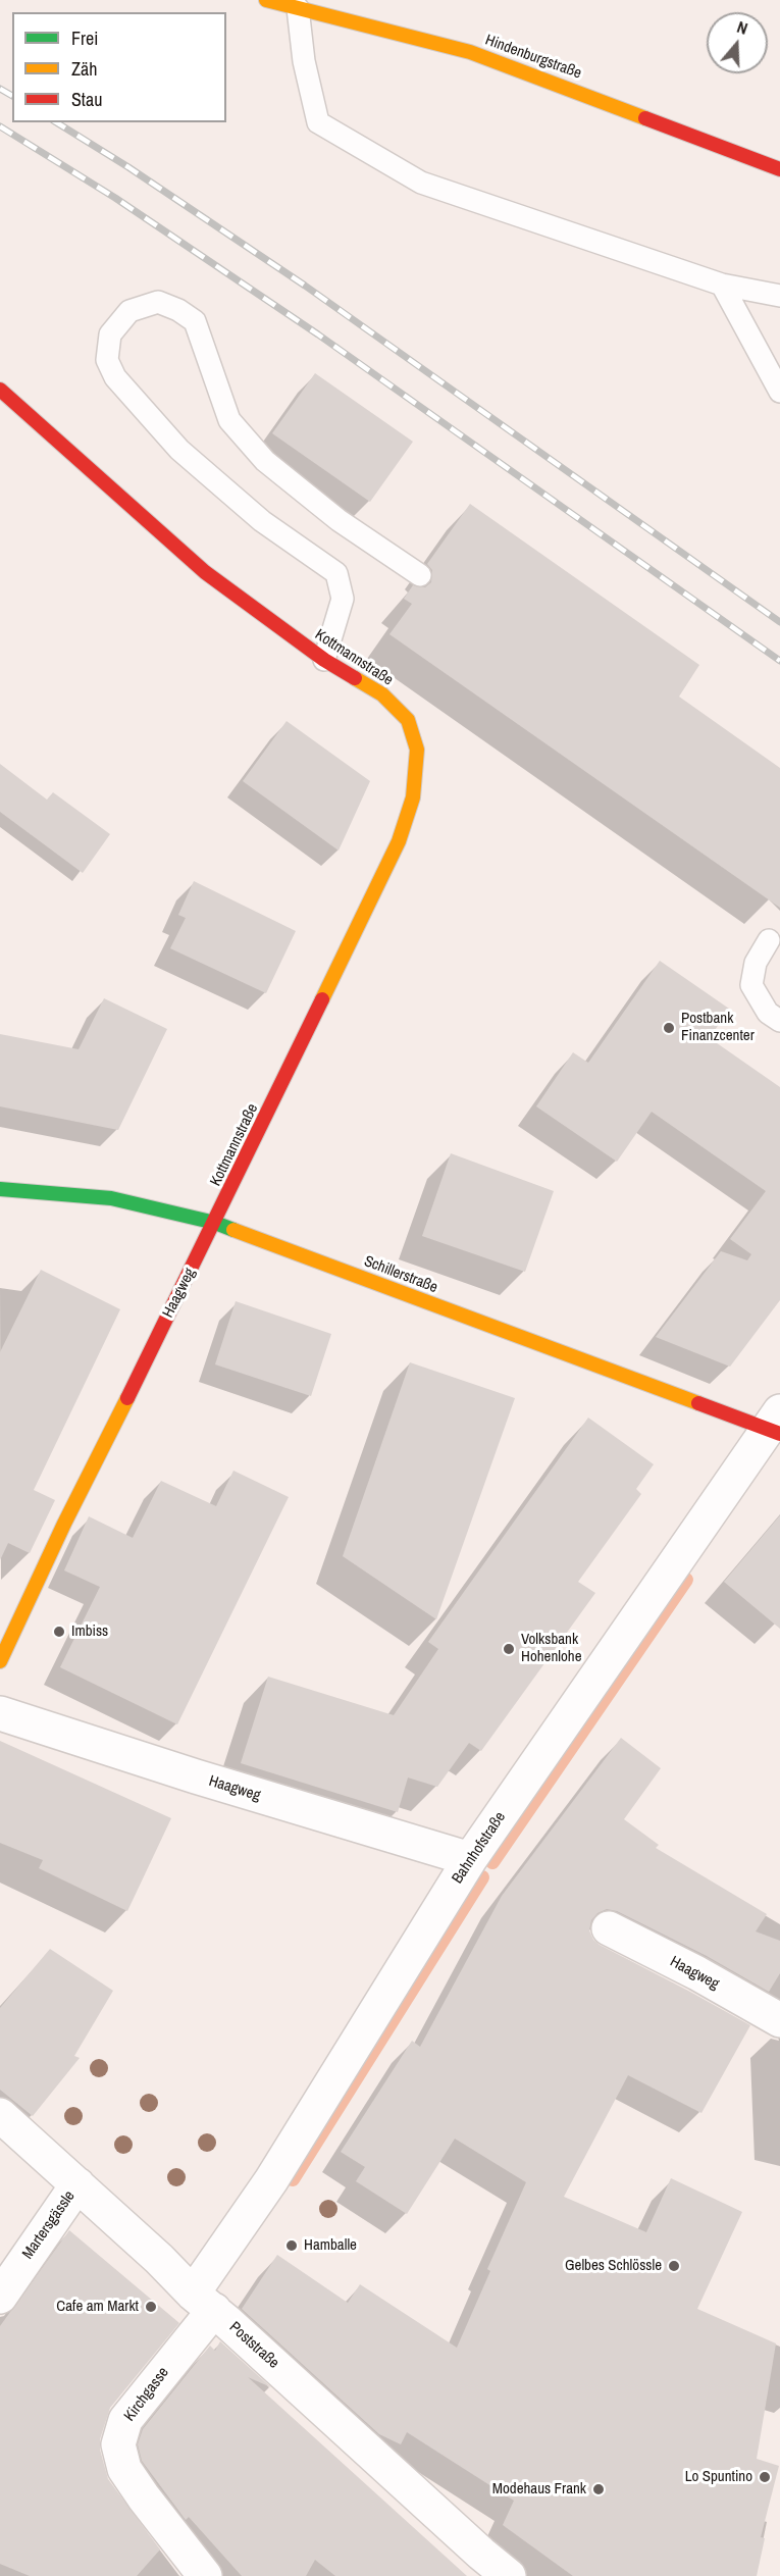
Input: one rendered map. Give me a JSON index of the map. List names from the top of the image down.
{
  "streets": {
    "street": [
      "Hindenburgstraße",
      "Kottmannstraße",
      "Schillerstraße",
      "Haagweg",
      "Bahnhofstraße",
      "Martersgässle",
      "Poststraße",
      "Kirchgasse"
    ]
  },
  "crossings": [
    ["Kottmannstraße", "Schillerstraße"],
    ["Kottmannstraße", "Haagweg"],
    ["Schillerstraße", "Haagweg"],
    ["Schillerstraße", "Bahnhofstraße"],
    ["Haagweg", "Bahnhofstraße"],
    ["Bahnhofstraße", "Poststraße"],
    ["Bahnhofstraße", "Kirchgasse"],
    ["Martersgässle", "Poststraße"],
    ["Poststraße", "Kirchgasse"]
  ],
  "places": [
    "Postbank Finanzcenter",
    "Imbiss",
    "Volksbank Hohenlohe",
    "Hamballe",
    "Gelbes Schlössle",
    "Cafe am Markt",
    "Lo Spuntino",
    "Modehaus Frank"
  ],
  "legend": ["Frei", "Zäh", "Stau"],
  "north": "top"
}
